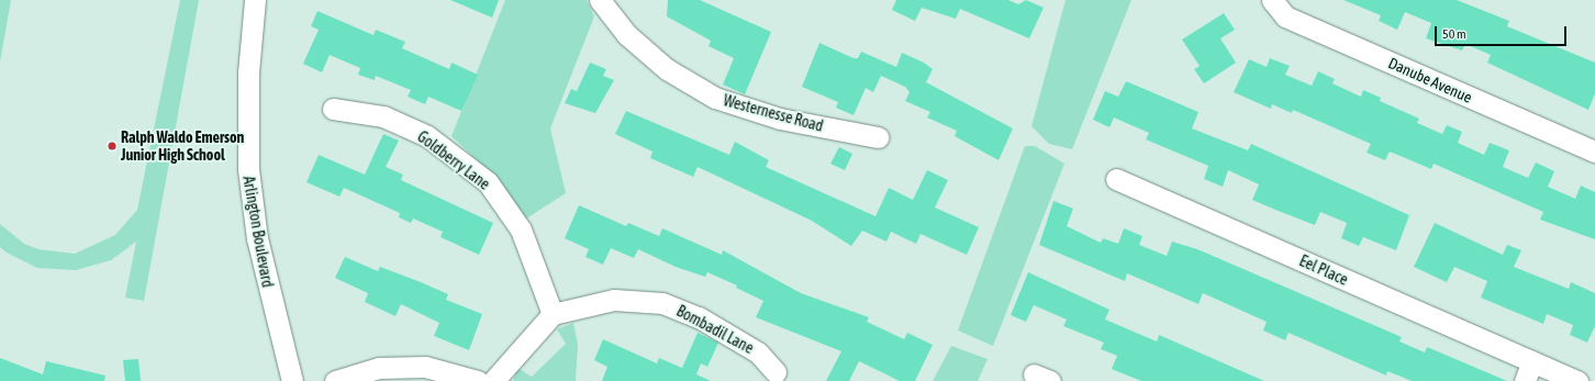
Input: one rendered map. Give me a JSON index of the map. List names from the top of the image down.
{
  "streets": {
    "street": [
      "Danube Avenue",
      "Westernesse Road",
      "Goldberry Lane",
      "Arlington Boulevard",
      "Eel Place",
      "Bombadil Lane"
    ]
  },
  "crossings": [
    ["Goldberry Lane", "Bombadil Lane"]
  ],
  "places": ["Ralph Waldo Emerson Junior High School"],
  "scale_bar": "50 m"
}
